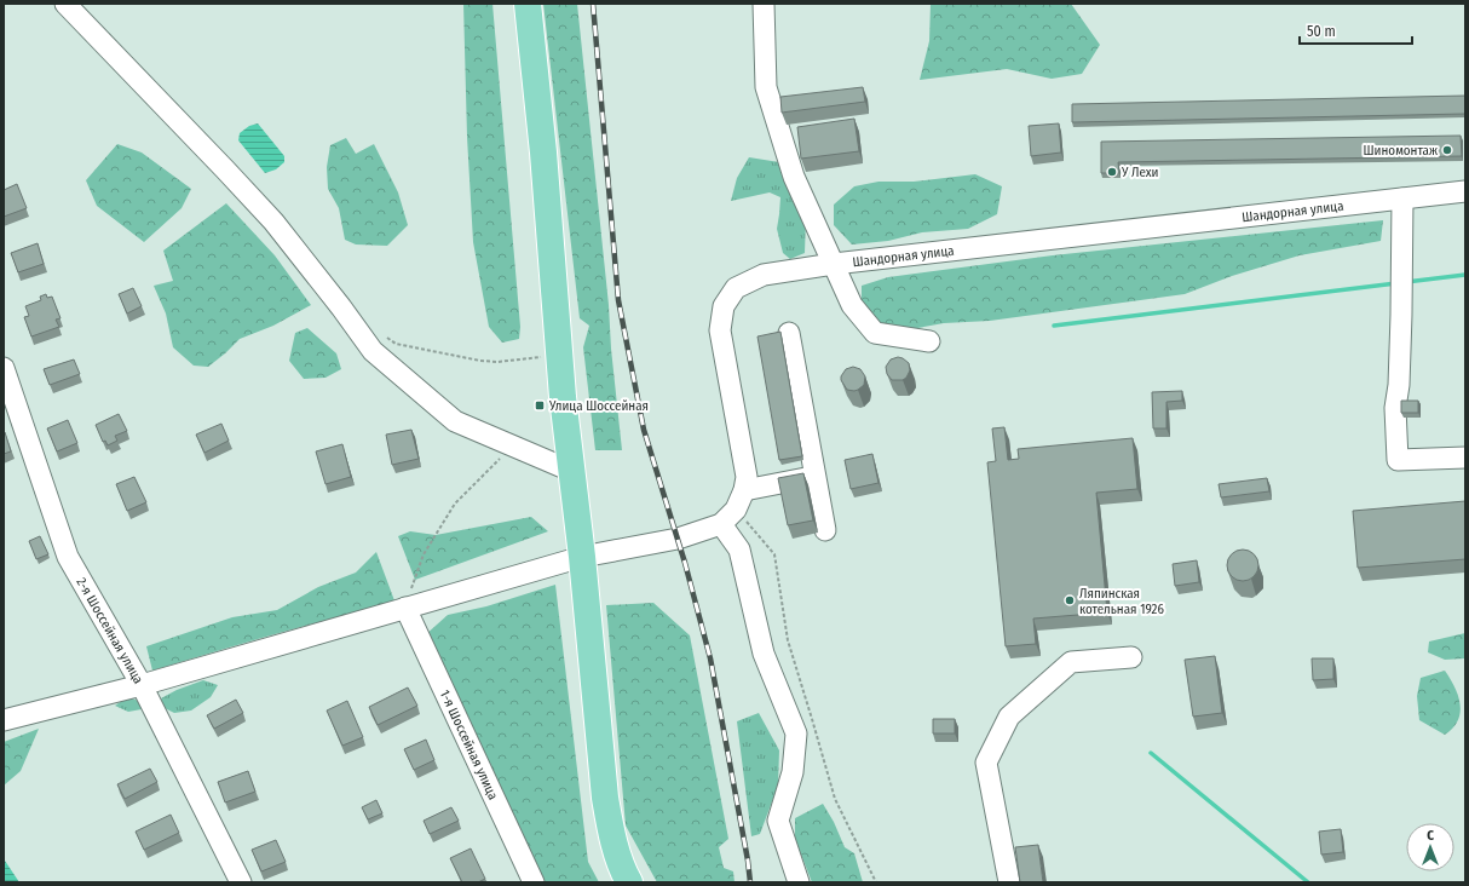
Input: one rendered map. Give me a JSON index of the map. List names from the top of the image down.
{
  "streets": {
    "street": ["Шандорная улица", "2-я Шоссейная улица", "1-я Шоссейная улица"]
  },
  "crossings": [
    ["Шандорная улица", "2-я Шоссейная улица"],
    ["Шандорная улица", "1-я Шоссейная улица"]
  ],
  "places": {
    "other": ["Шиномонтаж", "У Лехи", "Ляпинская котельная 1926"],
    "transit": ["Улица Шоссейная"]
  },
  "scale_bar": "50 m",
  "north": "top"
}
